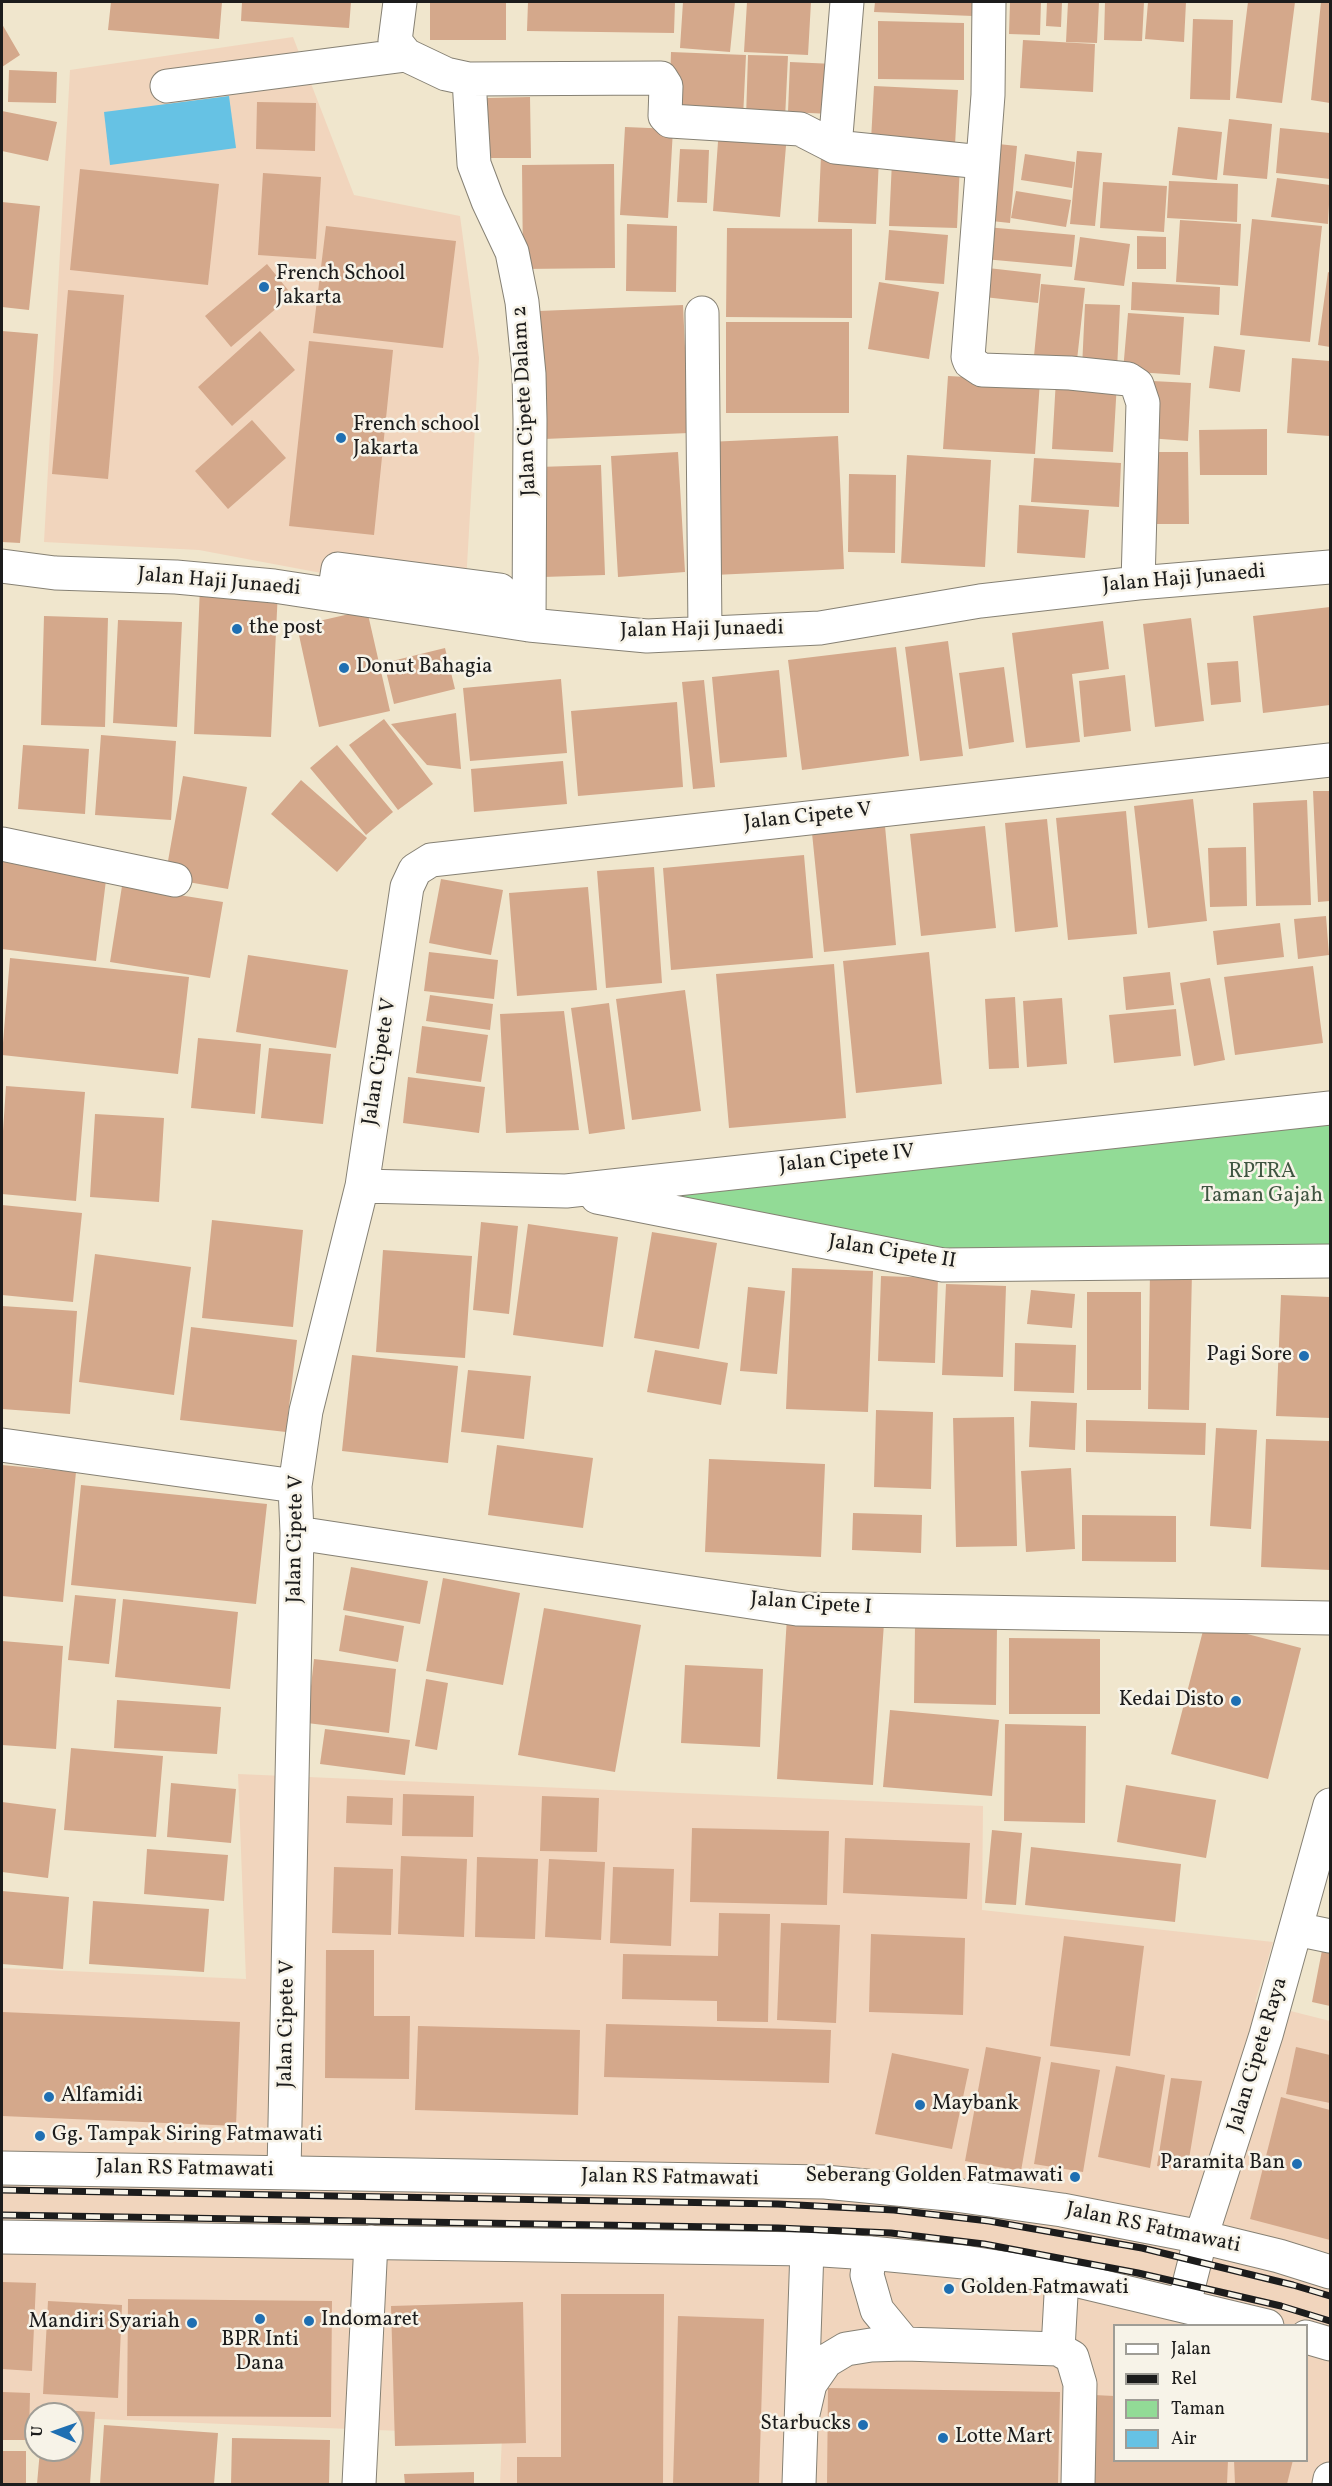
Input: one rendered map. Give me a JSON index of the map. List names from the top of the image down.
{
  "streets": {
    "street": [
      "Jalan Cipete Dalam 2",
      "Jalan Haji Junaedi",
      "Jalan Cipete V",
      "Jalan Cipete IV",
      "Jalan Cipete II",
      "Jalan Cipete I",
      "Jalan Cipete Raya",
      "Jalan RS Fatmawati"
    ]
  },
  "crossings": [
    ["Jalan Cipete Dalam 2", "Jalan Haji Junaedi"],
    ["Jalan Cipete V", "Jalan Cipete IV"],
    ["Jalan Cipete V", "Jalan Cipete I"],
    ["Jalan Cipete V", "Jalan RS Fatmawati"],
    ["Jalan Cipete IV", "Jalan Cipete II"],
    ["Jalan Cipete Raya", "Jalan RS Fatmawati"]
  ],
  "parks": ["RPTRA Taman Gajah"],
  "places": [
    "French School Jakarta",
    "French school Jakarta",
    "the post",
    "Donut Bahagia",
    "Pagi Sore",
    "Kedai Disto",
    "Alfamidi",
    "Maybank",
    "Gg. Tampak Siring Fatmawati",
    "Paramita Ban",
    "Seberang Golden Fatmawati",
    "Golden Fatmawati",
    "BPR Inti Dana",
    "Indomaret",
    "Mandiri Syariah",
    "Starbucks",
    "Lotte Mart"
  ],
  "legend": [
    "Jalan",
    "Rel",
    "Taman",
    "Air"
  ],
  "north": "left"
}
